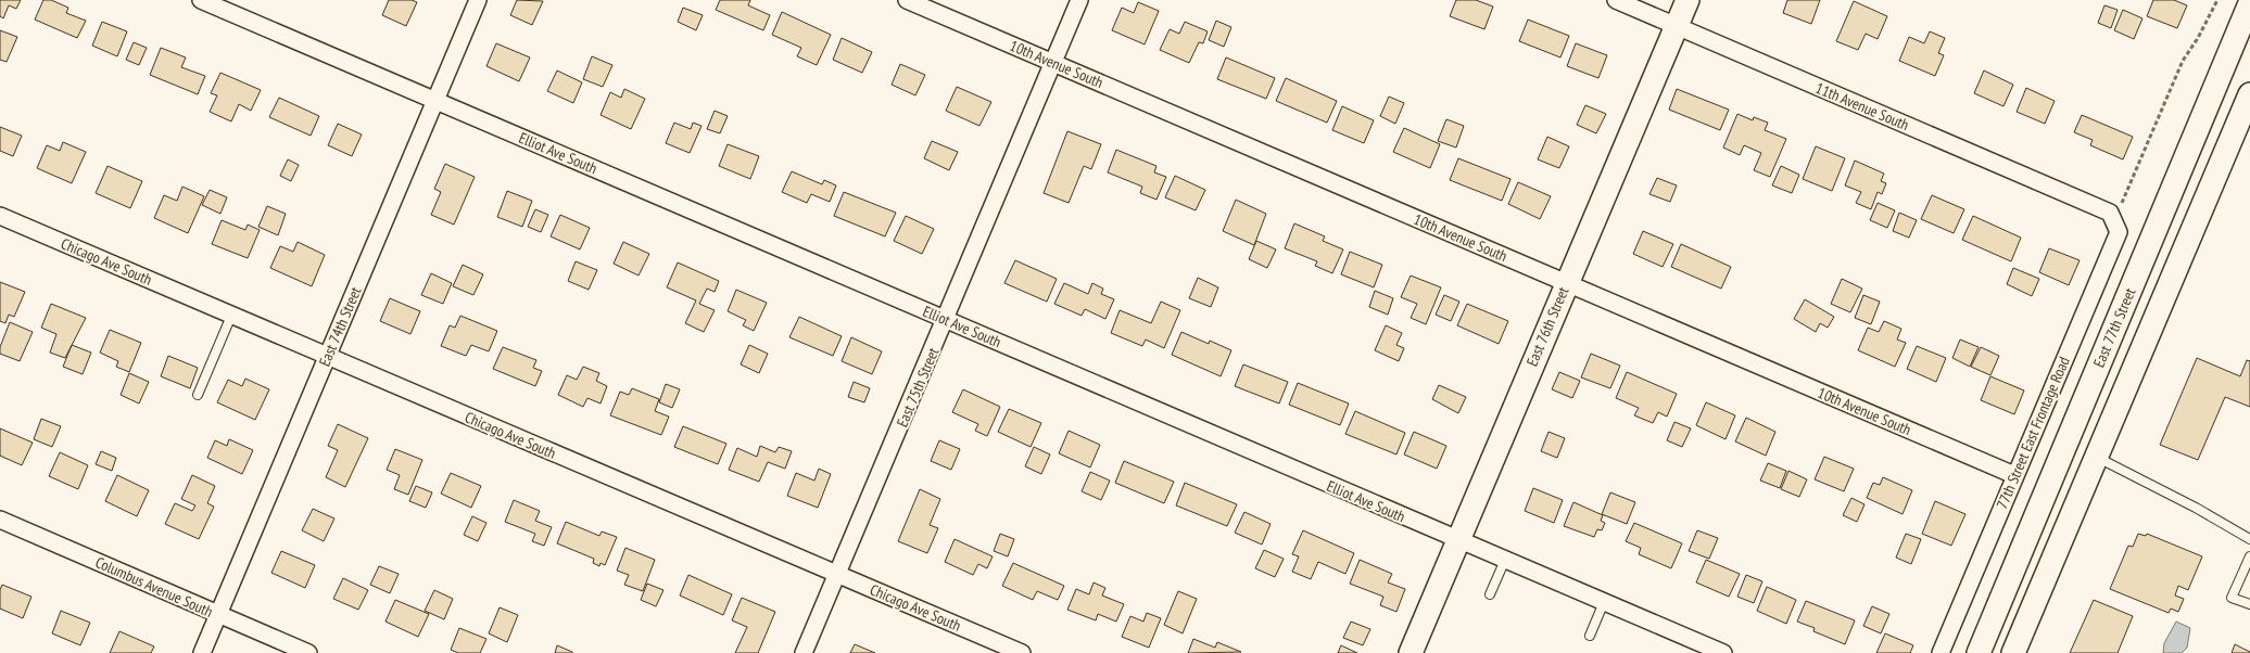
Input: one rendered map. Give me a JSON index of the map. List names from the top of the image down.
{
  "streets": {
    "street": [
      "10th Avenue South",
      "11th Avenue South",
      "Elliot Ave South",
      "Chicago Ave South",
      "East 74th Street",
      "East 76th Street",
      "East 77th Street",
      "East 75th Street",
      "77th Street East Frontage Road",
      "Columbus Avenue South"
    ]
  },
  "crossings": [
    ["10th Avenue South", "East 76th Street"],
    ["10th Avenue South", "East 75th Street"],
    ["10th Avenue South", "77th Street East Frontage Road"],
    ["11th Avenue South", "East 76th Street"],
    ["11th Avenue South", "77th Street East Frontage Road"],
    ["Elliot Ave South", "East 74th Street"],
    ["Elliot Ave South", "East 76th Street"],
    ["Elliot Ave South", "East 75th Street"],
    ["Chicago Ave South", "East 74th Street"],
    ["Chicago Ave South", "East 75th Street"],
    ["East 74th Street", "Columbus Avenue South"]
  ]
}
